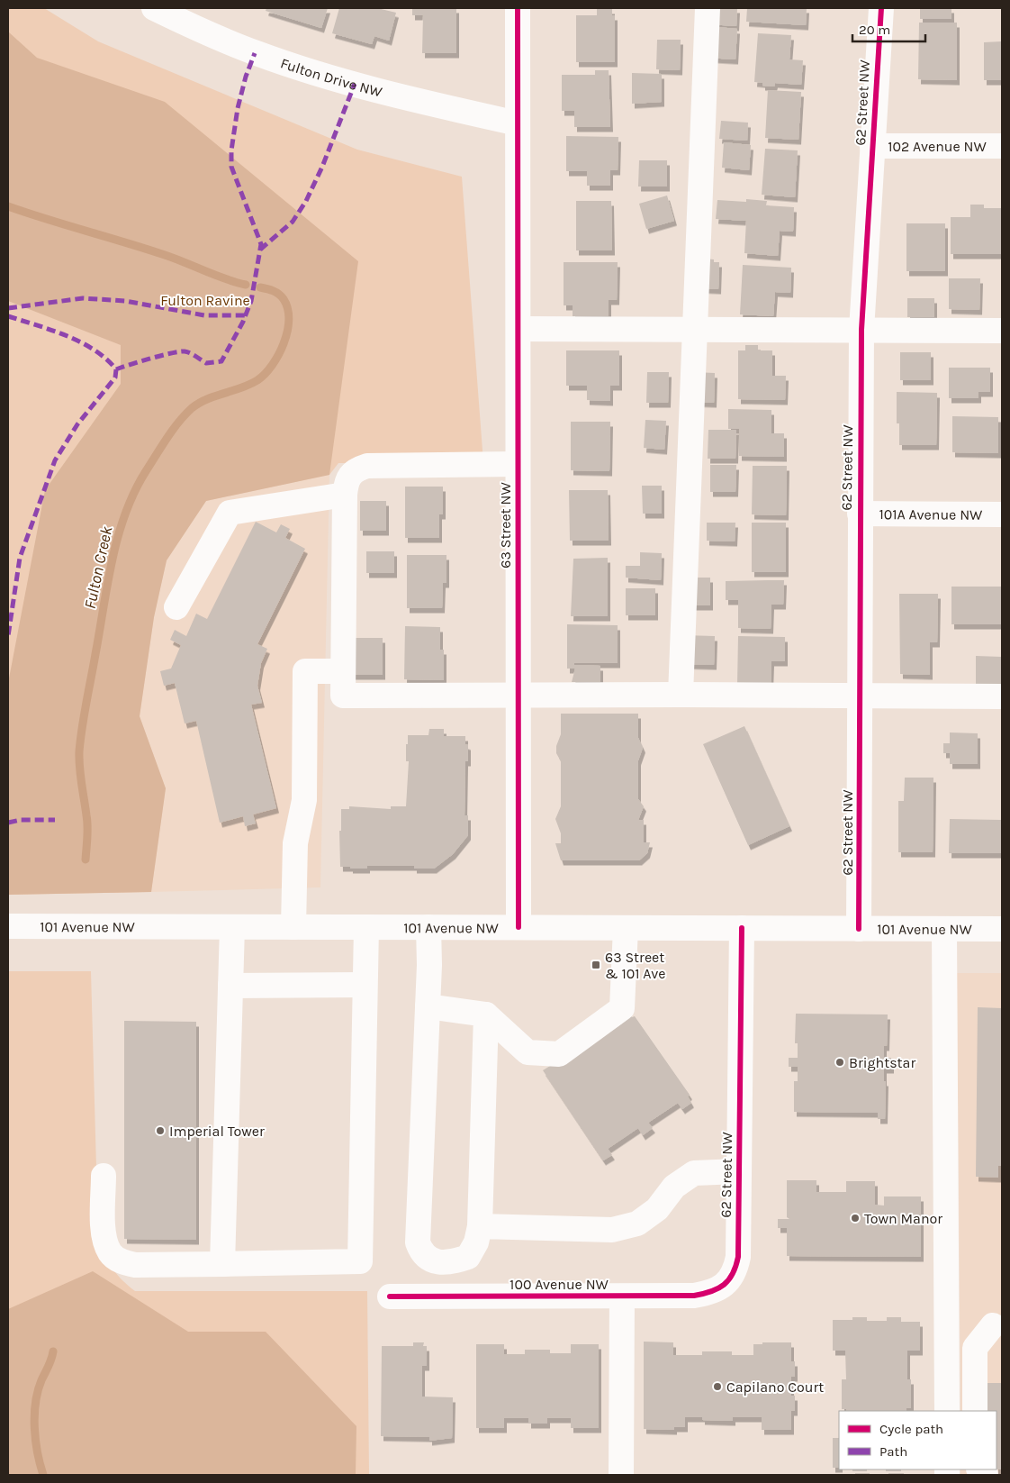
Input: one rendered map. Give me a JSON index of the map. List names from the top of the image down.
{
  "streets": {
    "street": [
      "Fulton Drive NW",
      "62 Street NW",
      "102 Avenue NW",
      "101A Avenue NW",
      "63 Street NW",
      "101 Avenue NW",
      "100 Avenue NW"
    ]
  },
  "crossings": [
    ["Fulton Drive NW", "63 Street NW"],
    ["62 Street NW", "102 Avenue NW"],
    ["62 Street NW", "101A Avenue NW"],
    ["62 Street NW", "101 Avenue NW"],
    ["62 Street NW", "100 Avenue NW"],
    ["63 Street NW", "101 Avenue NW"]
  ],
  "water": ["Fulton Creek"],
  "parks": ["Fulton Ravine"],
  "places": {
    "transit": ["63 Street & 101 Ave"],
    "other": [
      "Brightstar",
      "Imperial Tower",
      "Town Manor",
      "Capilano Court"
    ]
  },
  "legend": ["Cycle path", "Path"],
  "scale_bar": "20 m"
}
